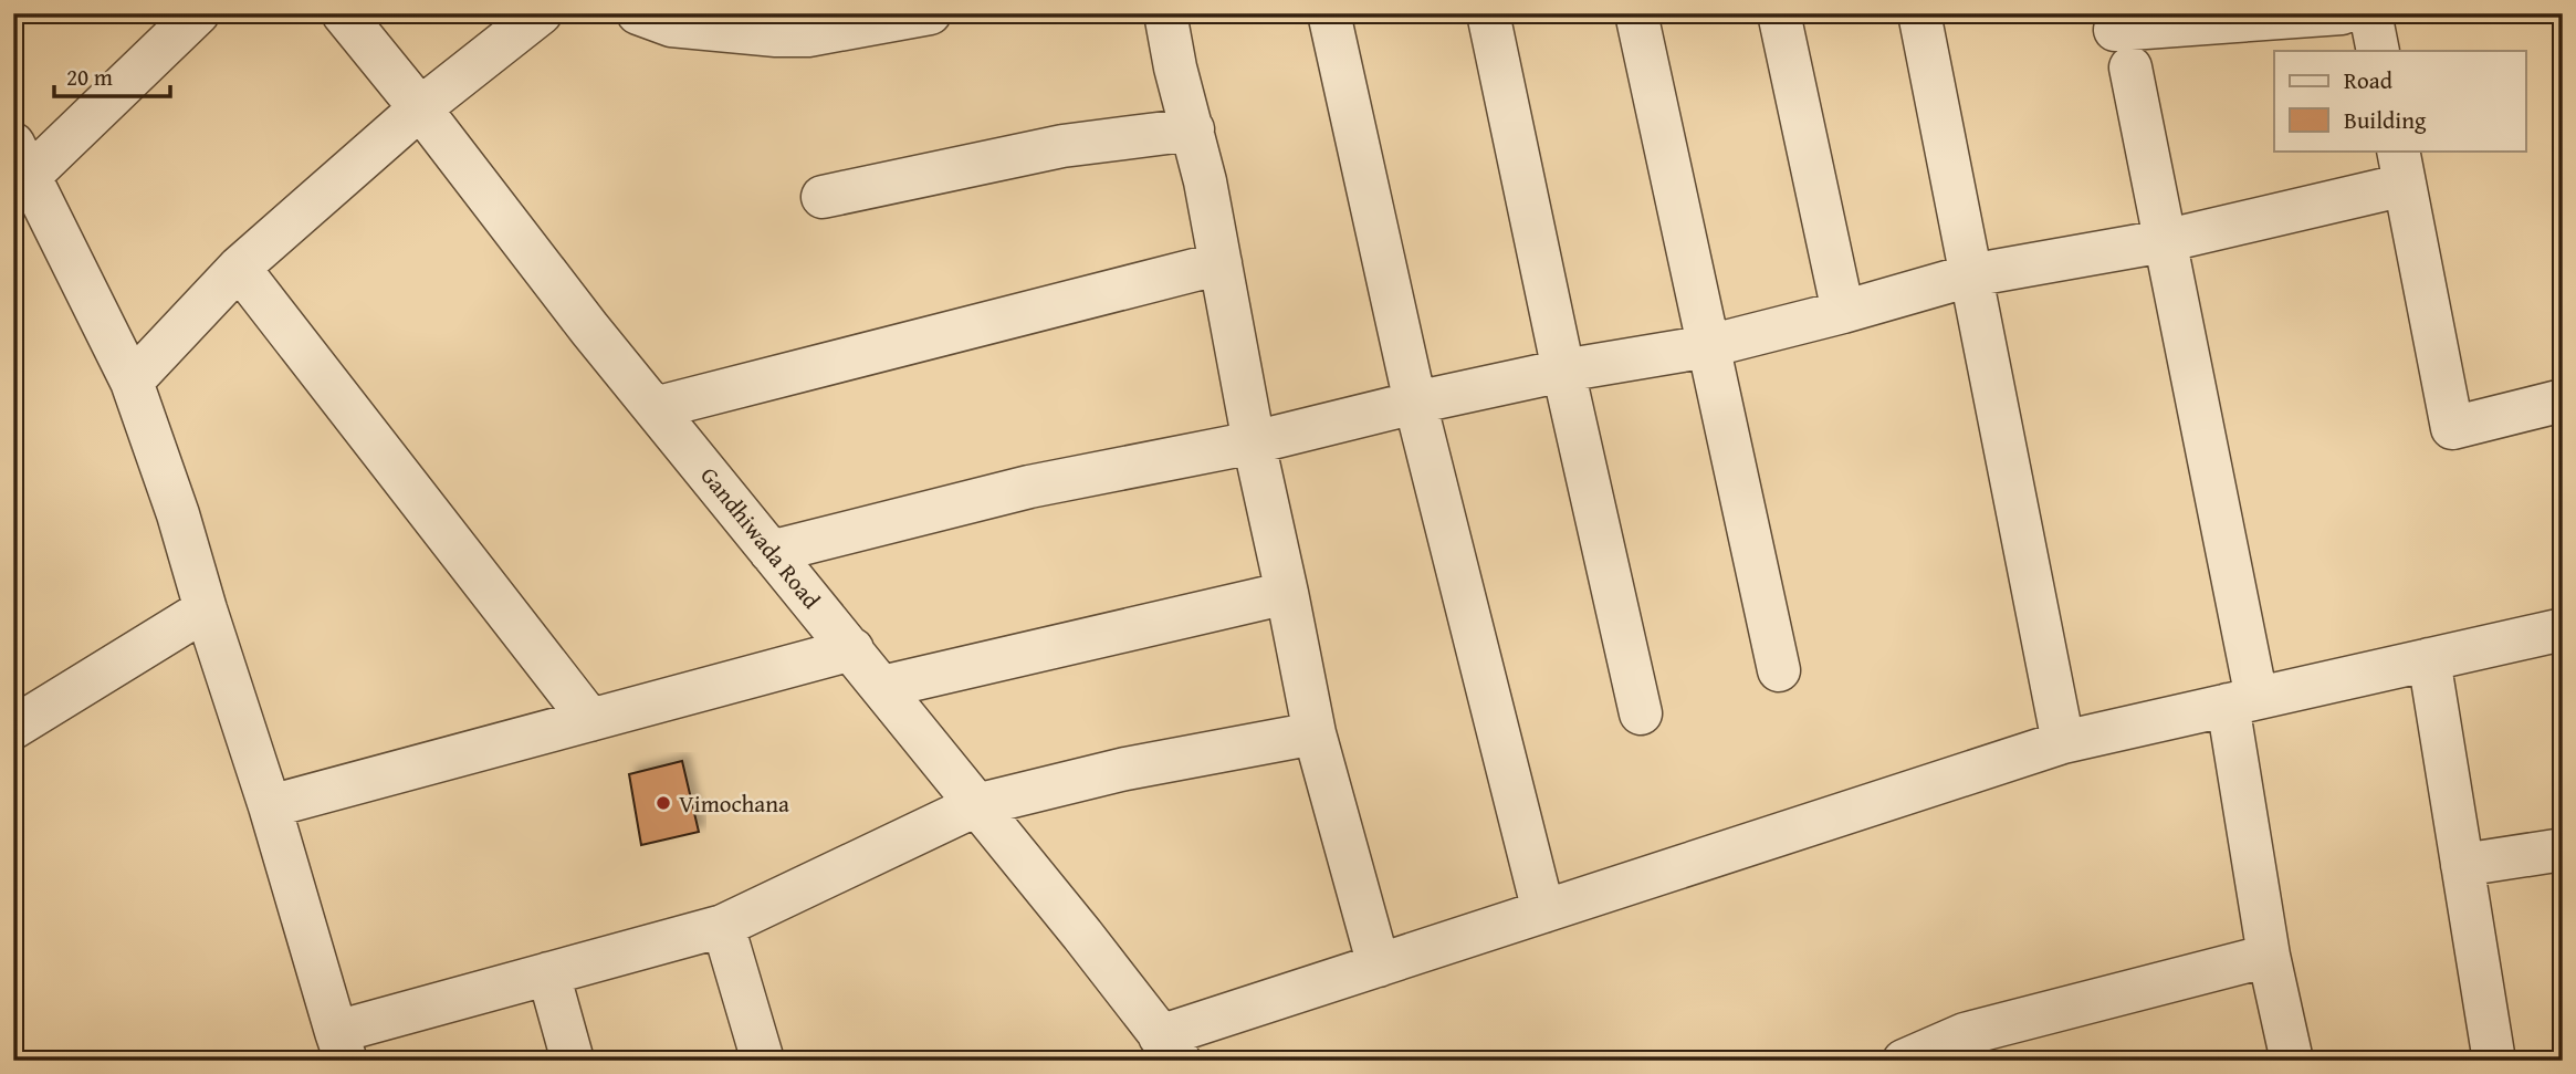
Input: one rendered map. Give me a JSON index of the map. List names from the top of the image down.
{
  "streets": {
    "street": ["Gandhiwada Road"]
  },
  "places": ["Vimochana"],
  "legend": ["Road", "Building"],
  "scale_bar": "20 m"
}
